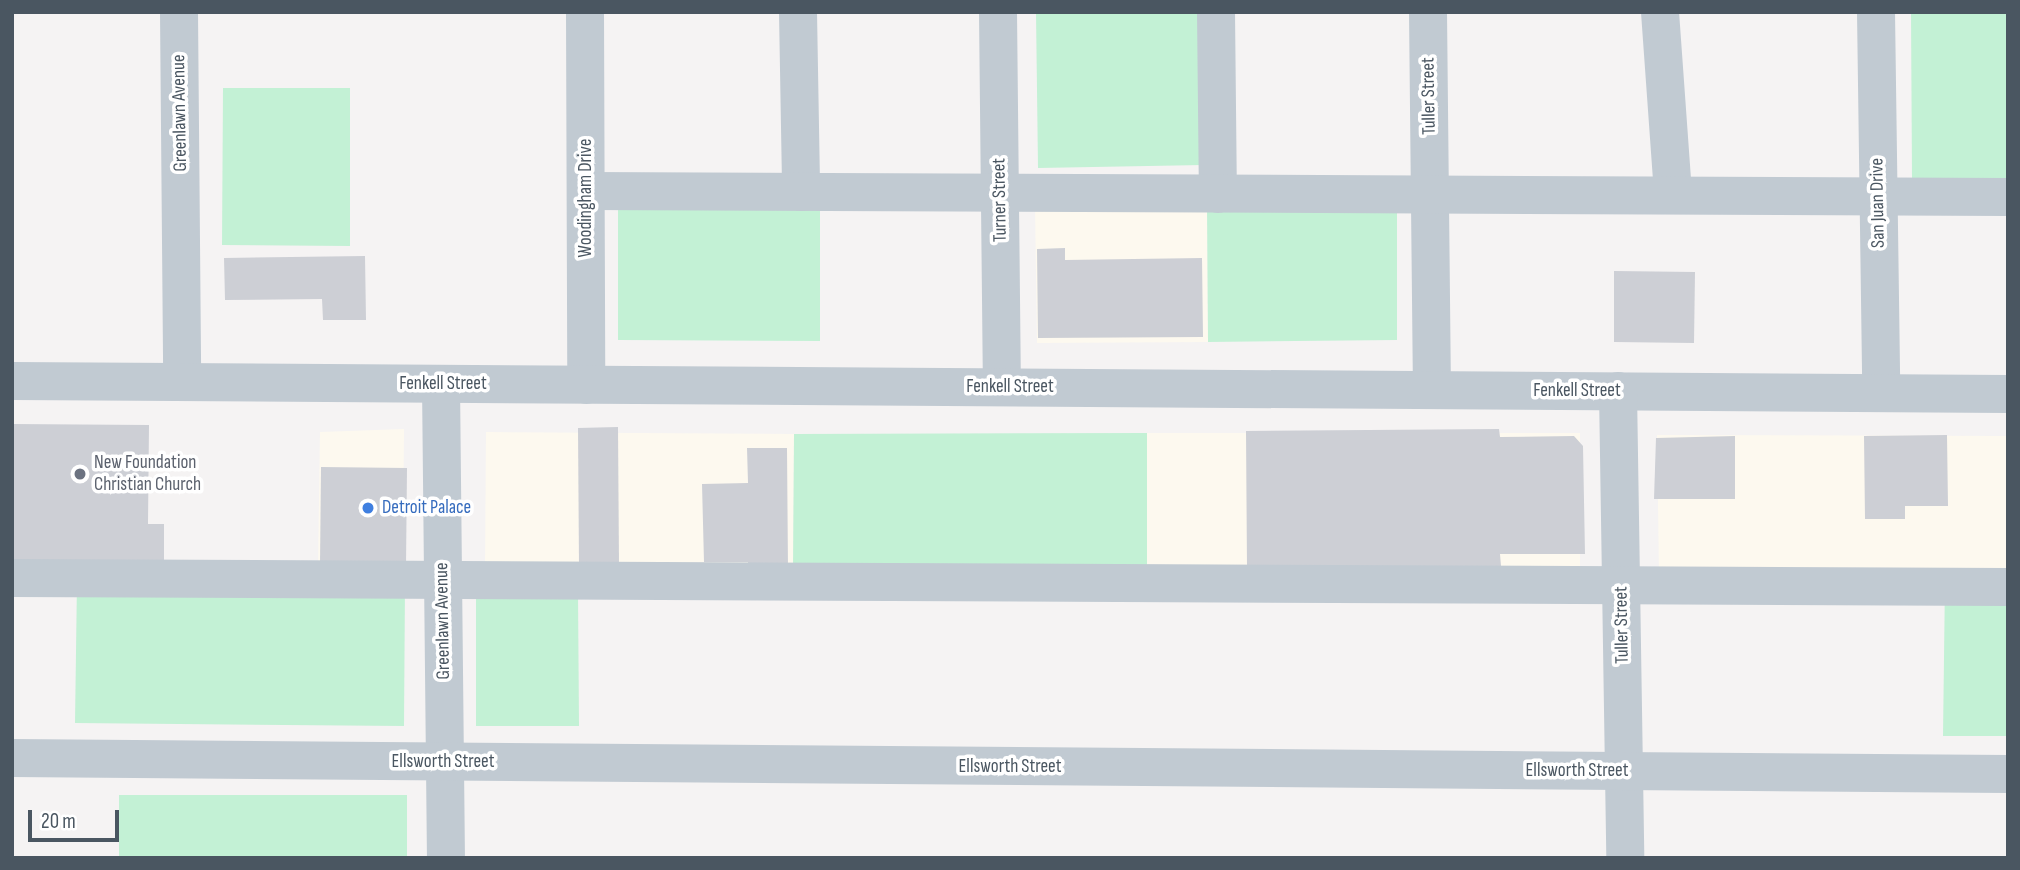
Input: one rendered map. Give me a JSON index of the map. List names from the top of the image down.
{
  "streets": {
    "street": [
      "Tuller Street",
      "Greenlawn Avenue",
      "Woodingham Drive",
      "Turner Street",
      "San Juan Drive",
      "Fenkell Street",
      "Ellsworth Street"
    ]
  },
  "crossings": [
    ["Tuller Street", "Fenkell Street"],
    ["Tuller Street", "Ellsworth Street"],
    ["Greenlawn Avenue", "Fenkell Street"],
    ["Greenlawn Avenue", "Ellsworth Street"],
    ["Woodingham Drive", "Fenkell Street"],
    ["Turner Street", "Fenkell Street"],
    ["San Juan Drive", "Fenkell Street"]
  ],
  "places": ["New Foundation Christian Church", "Detroit Palace"],
  "scale_bar": "20 m"
}
